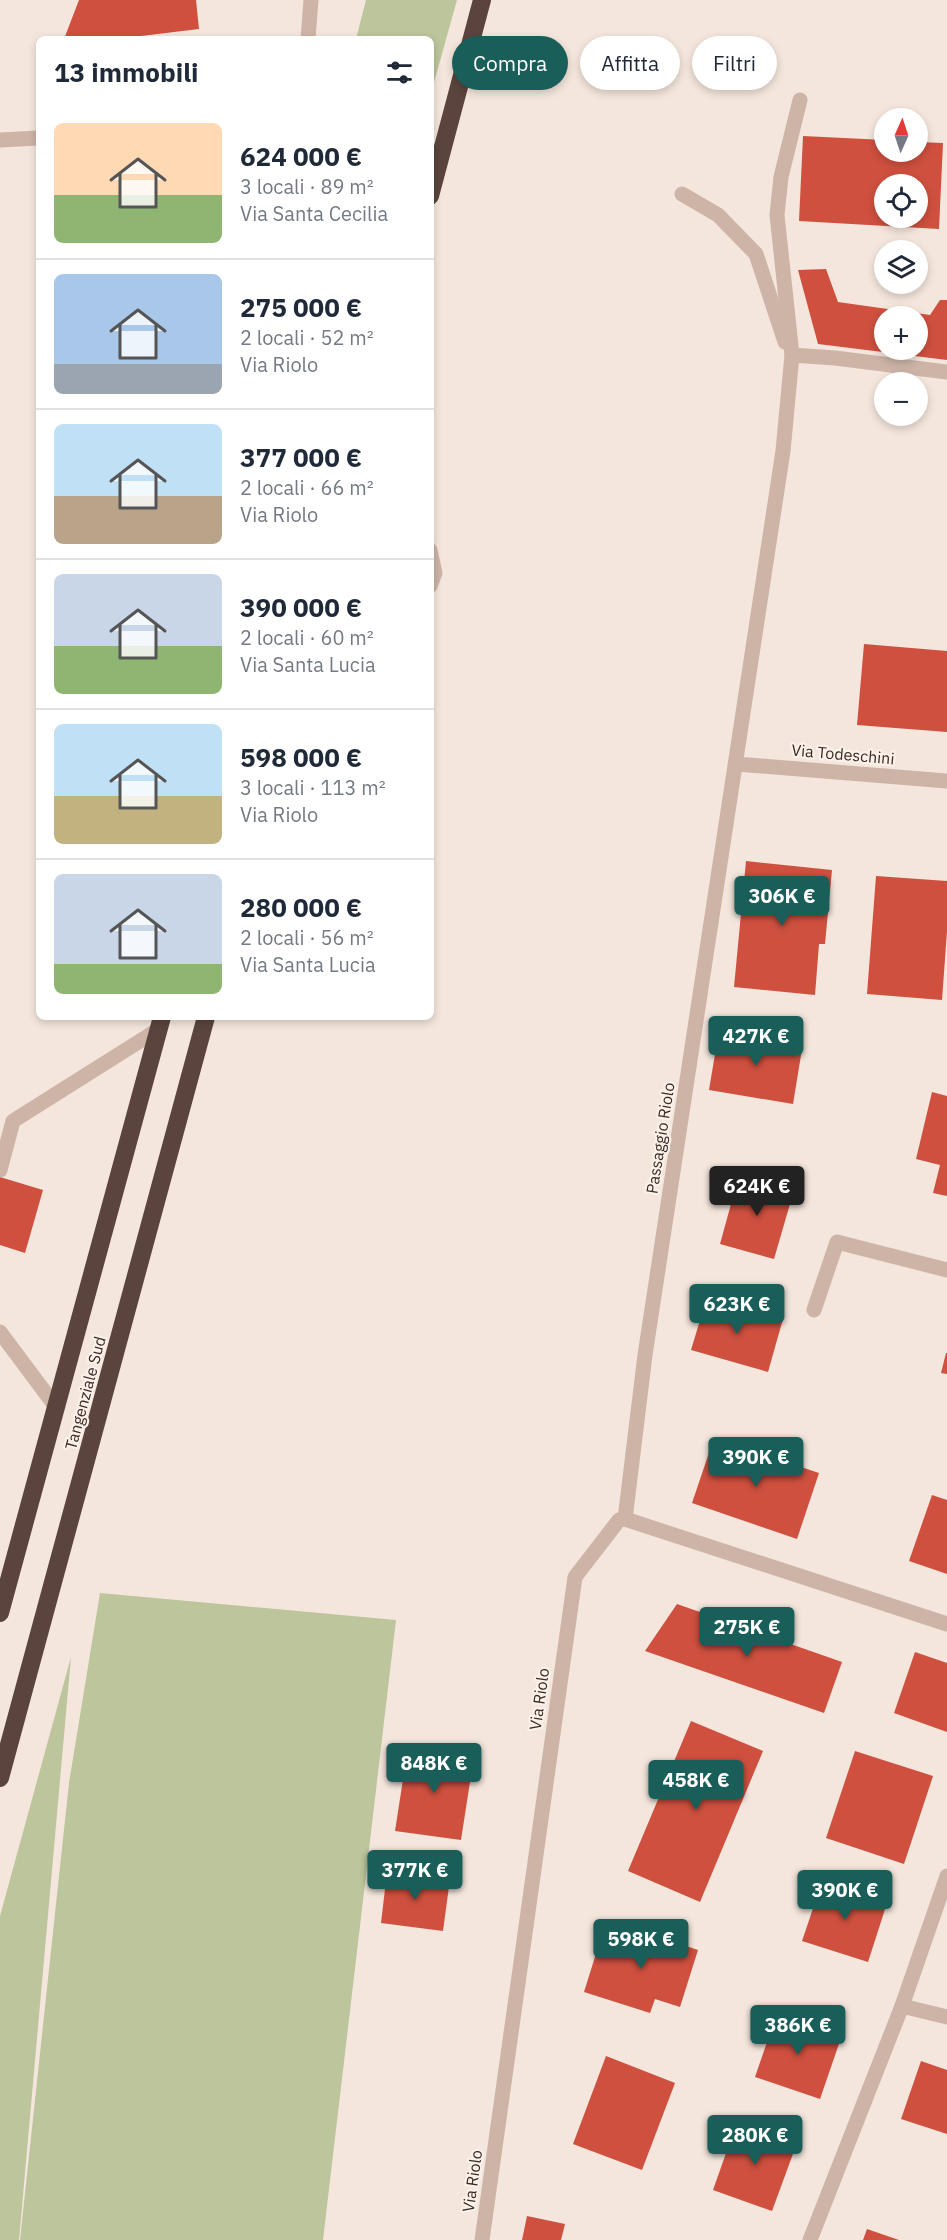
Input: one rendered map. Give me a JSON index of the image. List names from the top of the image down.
{
  "streets": {
    "highway": ["Tangenziale Sud"],
    "street": ["Via Todeschini", "Passaggio Riolo", "Via Riolo"]
  },
  "crossings": [
    ["Via Todeschini", "Passaggio Riolo"],
    ["Passaggio Riolo", "Via Riolo"]
  ],
  "north": "top",
  "page": {
    "chip": ["Compra", "Affitta", "Filtri"],
    "heading": "13 immobili",
    "map_buttons": ["+", "−"],
    "list": [
      {
        "name": "624 000 €",
        "note": "3 locali · 89 m² · Via Santa Cecilia"
      },
      {
        "name": "275 000 €",
        "note": "2 locali · 52 m² · Via Riolo"
      },
      {
        "name": "377 000 €",
        "note": "2 locali · 66 m² · Via Riolo"
      },
      {
        "name": "390 000 €",
        "note": "2 locali · 60 m² · Via Santa Lucia"
      },
      {
        "name": "598 000 €",
        "note": "3 locali · 113 m² · Via Riolo"
      },
      {
        "name": "280 000 €",
        "note": "2 locali · 56 m² · Via Santa Lucia"
      }
    ],
    "price": [
      "306K €",
      "427K €",
      "624K €",
      "623K €",
      "390K €",
      "275K €",
      "848K €",
      "458K €",
      "377K €",
      "390K €",
      "598K €",
      "386K €",
      "280K €"
    ]
  }
}
